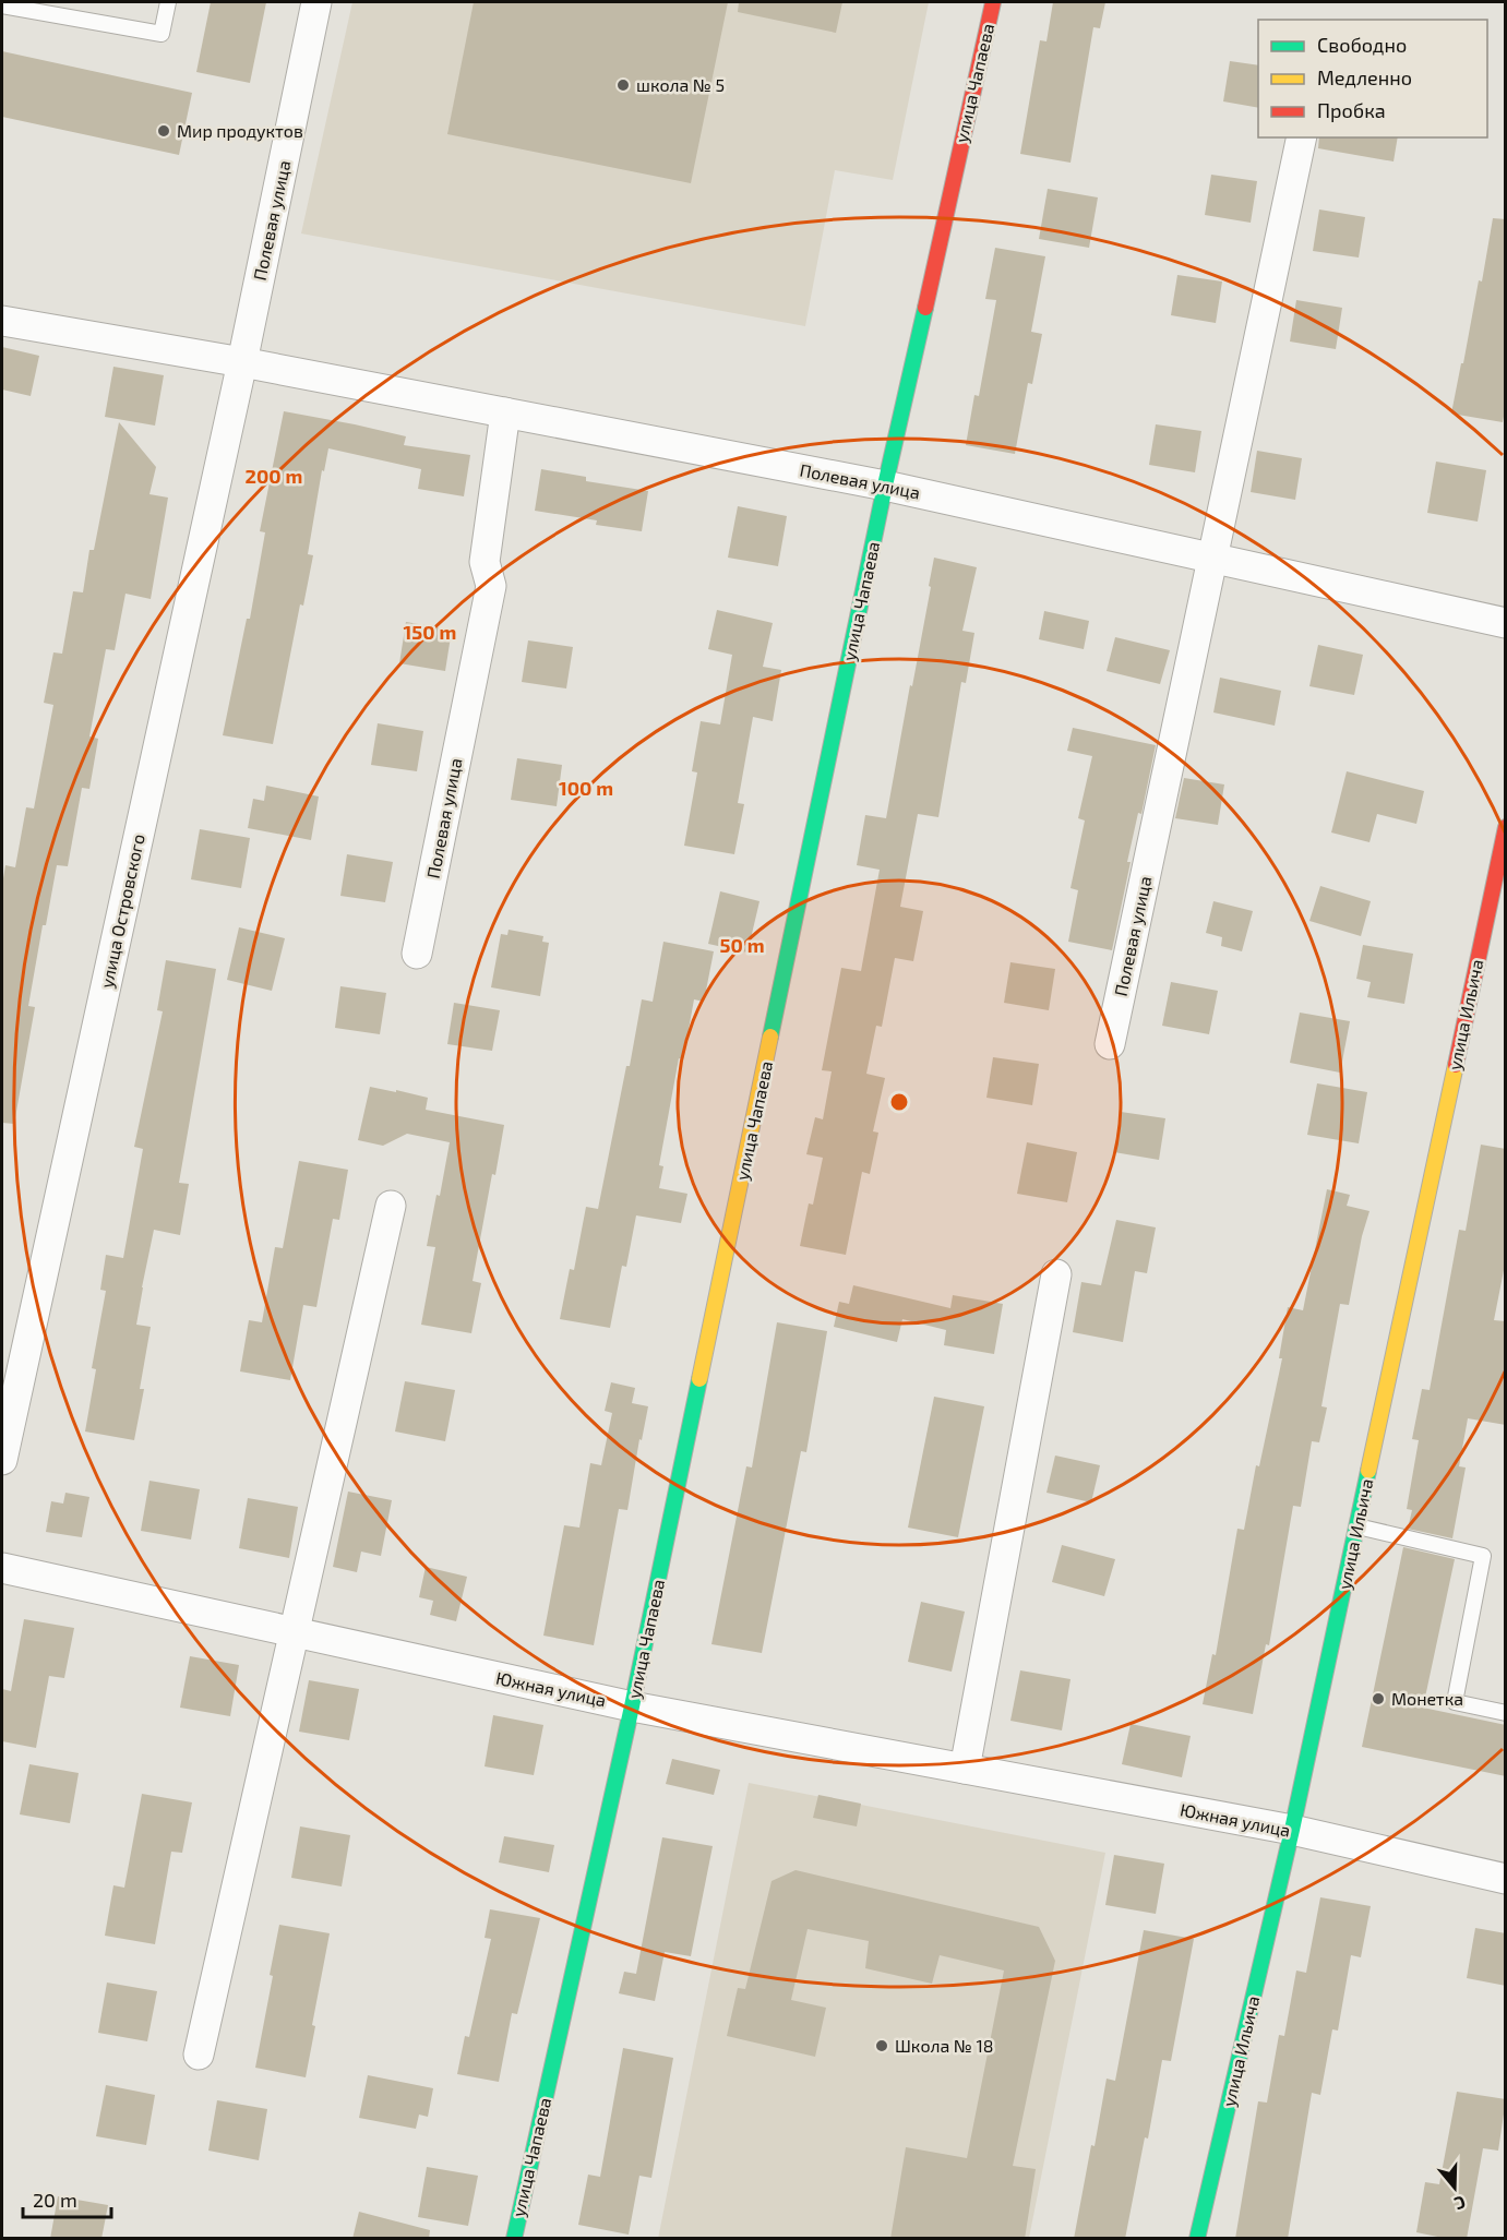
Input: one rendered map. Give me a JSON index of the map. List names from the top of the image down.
{
  "streets": {
    "street": [
      "улица Чапаева",
      "Полевая улица",
      "улица Островского",
      "улица Ильича",
      "Южная улица"
    ]
  },
  "crossings": [
    ["улица Чапаева", "Полевая улица"],
    ["улица Чапаева", "Южная улица"],
    ["Полевая улица", "улица Островского"],
    ["улица Ильича", "Южная улица"]
  ],
  "places": [
    "школа № 5",
    "Мир продуктов",
    "Монетка",
    "Школа № 18"
  ],
  "legend": ["Свободно", "Медленно", "Пробка"],
  "scale_bar": "20 m",
  "north": "bottom",
  "rings": [
    "200 m",
    "150 m",
    "100 m",
    "50 m"
  ]
}
